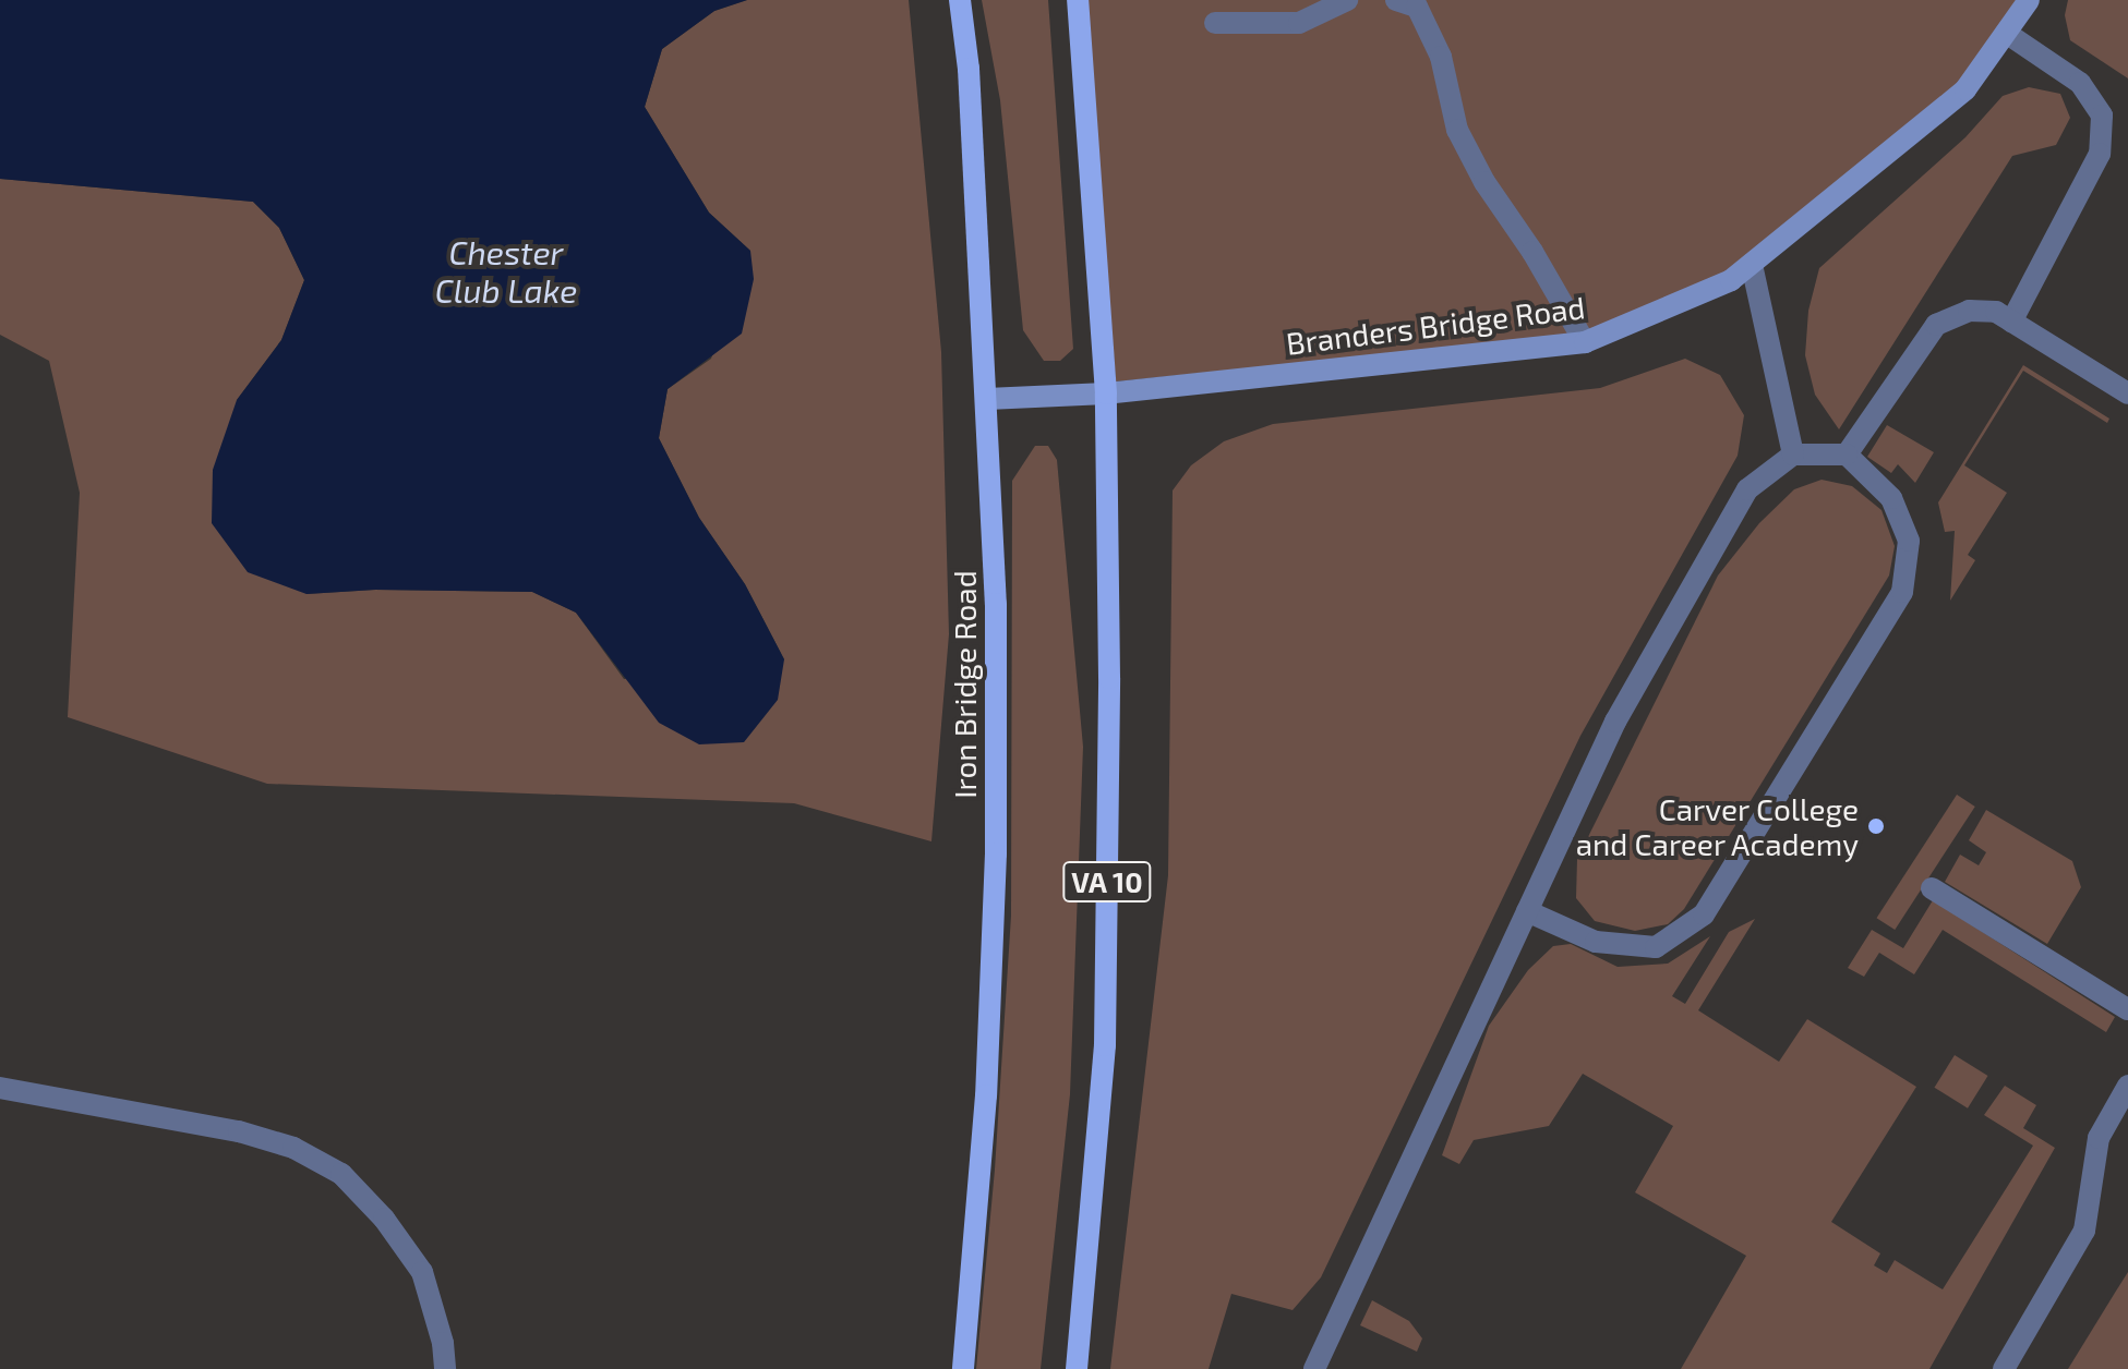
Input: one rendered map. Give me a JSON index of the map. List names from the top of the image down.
{
  "streets": {
    "main road": ["Iron Bridge Road", "VA 10"],
    "street": ["Branders Bridge Road"]
  },
  "crossings": [
    ["Branders Bridge Road", "Iron Bridge Road"],
    ["Branders Bridge Road", "VA 10"]
  ],
  "water": ["Chester Club Lake"],
  "places": ["Carver College and Career Academy"]
}
